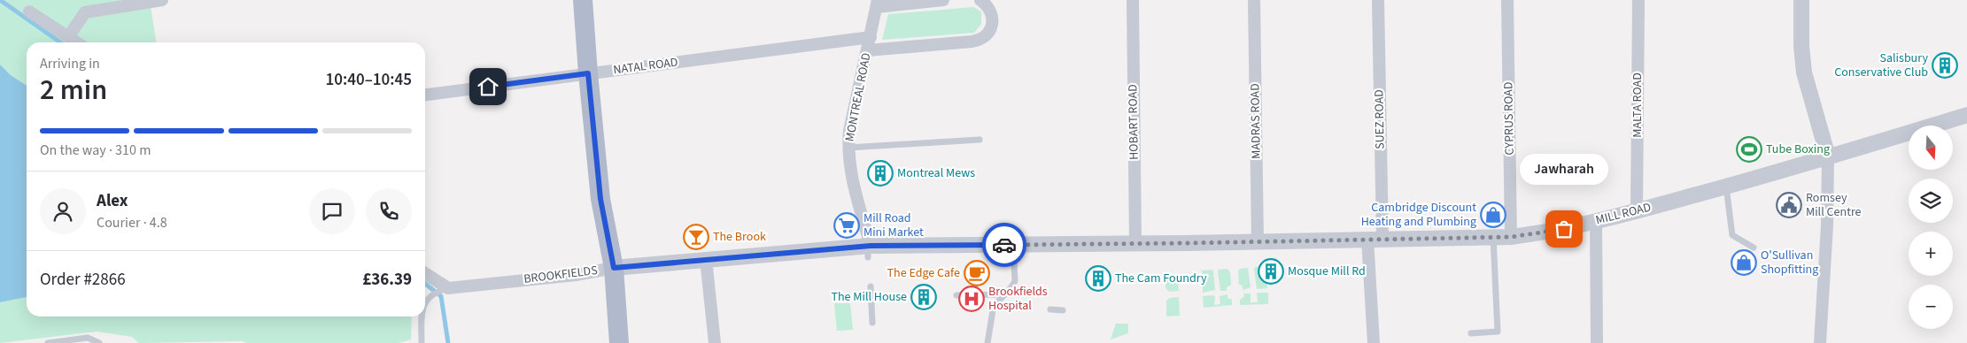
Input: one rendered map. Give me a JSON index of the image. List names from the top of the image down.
{
  "streets": {
    "street": [
      "NATAL ROAD",
      "MONTREAL ROAD",
      "MALTA ROAD",
      "CYPRUS ROAD",
      "SUEZ ROAD",
      "MADRAS ROAD",
      "HOBART ROAD",
      "MILL ROAD",
      "BROOKFIELDS"
    ]
  },
  "crossings": [
    ["NATAL ROAD", "MONTREAL ROAD"],
    ["MONTREAL ROAD", "MILL ROAD"],
    ["MONTREAL ROAD", "BROOKFIELDS"],
    ["MALTA ROAD", "MILL ROAD"],
    ["CYPRUS ROAD", "MILL ROAD"],
    ["SUEZ ROAD", "MILL ROAD"],
    ["MADRAS ROAD", "MILL ROAD"],
    ["HOBART ROAD", "MILL ROAD"],
    ["MILL ROAD", "BROOKFIELDS"]
  ],
  "places": {
    "building": [
      "Salisbury Conservative Club",
      "Montreal Mews",
      "Mosque Mill Rd",
      "The Cam Foundry",
      "The Mill House"
    ],
    "sports": ["Tube Boxing"],
    "public building": ["Romsey Mill Centre"],
    "shop": ["Cambridge Discount Heating and Plumbing", "O'Sullivan Shopfitting"],
    "supermarket": ["Mill Road Mini Market"],
    "other": ["Jawharah"],
    "bar": ["The Brook"],
    "cafe": ["The Edge Cafe"],
    "hospital": ["Brookfields Hospital"]
  },
  "north": "bottom",
  "page": {
    "heading": ["2 min", "Arriving in", "10:40–10:45"],
    "panel": [
      "Alex",
      "Courier · 4.8",
      "Order #2866",
      "£36.39"
    ],
    "bar": "On the way · 310 m",
    "map_buttons": ["+", "−"],
    "bubble": "Jawharah"
  }
}
